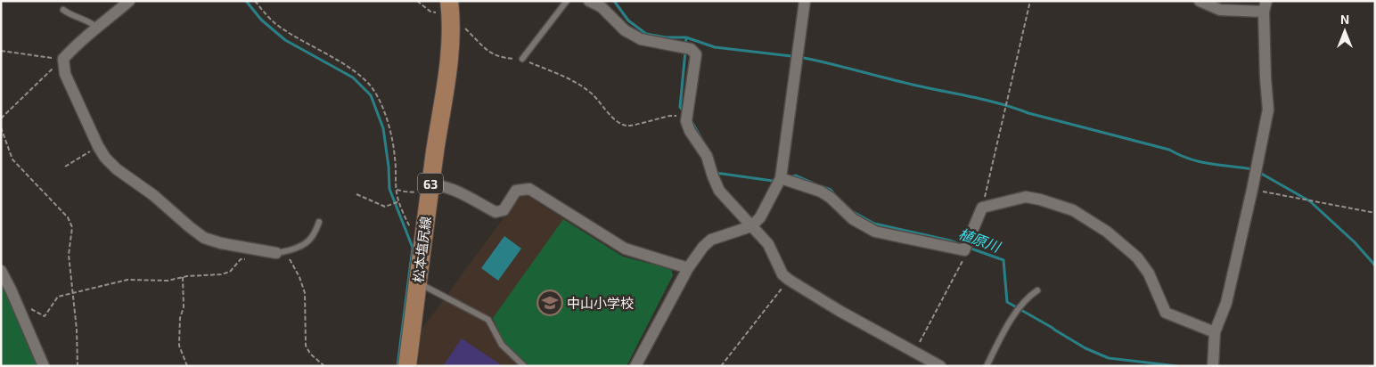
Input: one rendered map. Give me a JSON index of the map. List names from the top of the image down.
{
  "streets": {
    "main road": ["63", "松本塩尻線"]
  },
  "water": ["植原川"],
  "places": {
    "school or university": ["中山小学校"]
  },
  "north": "top"
}
